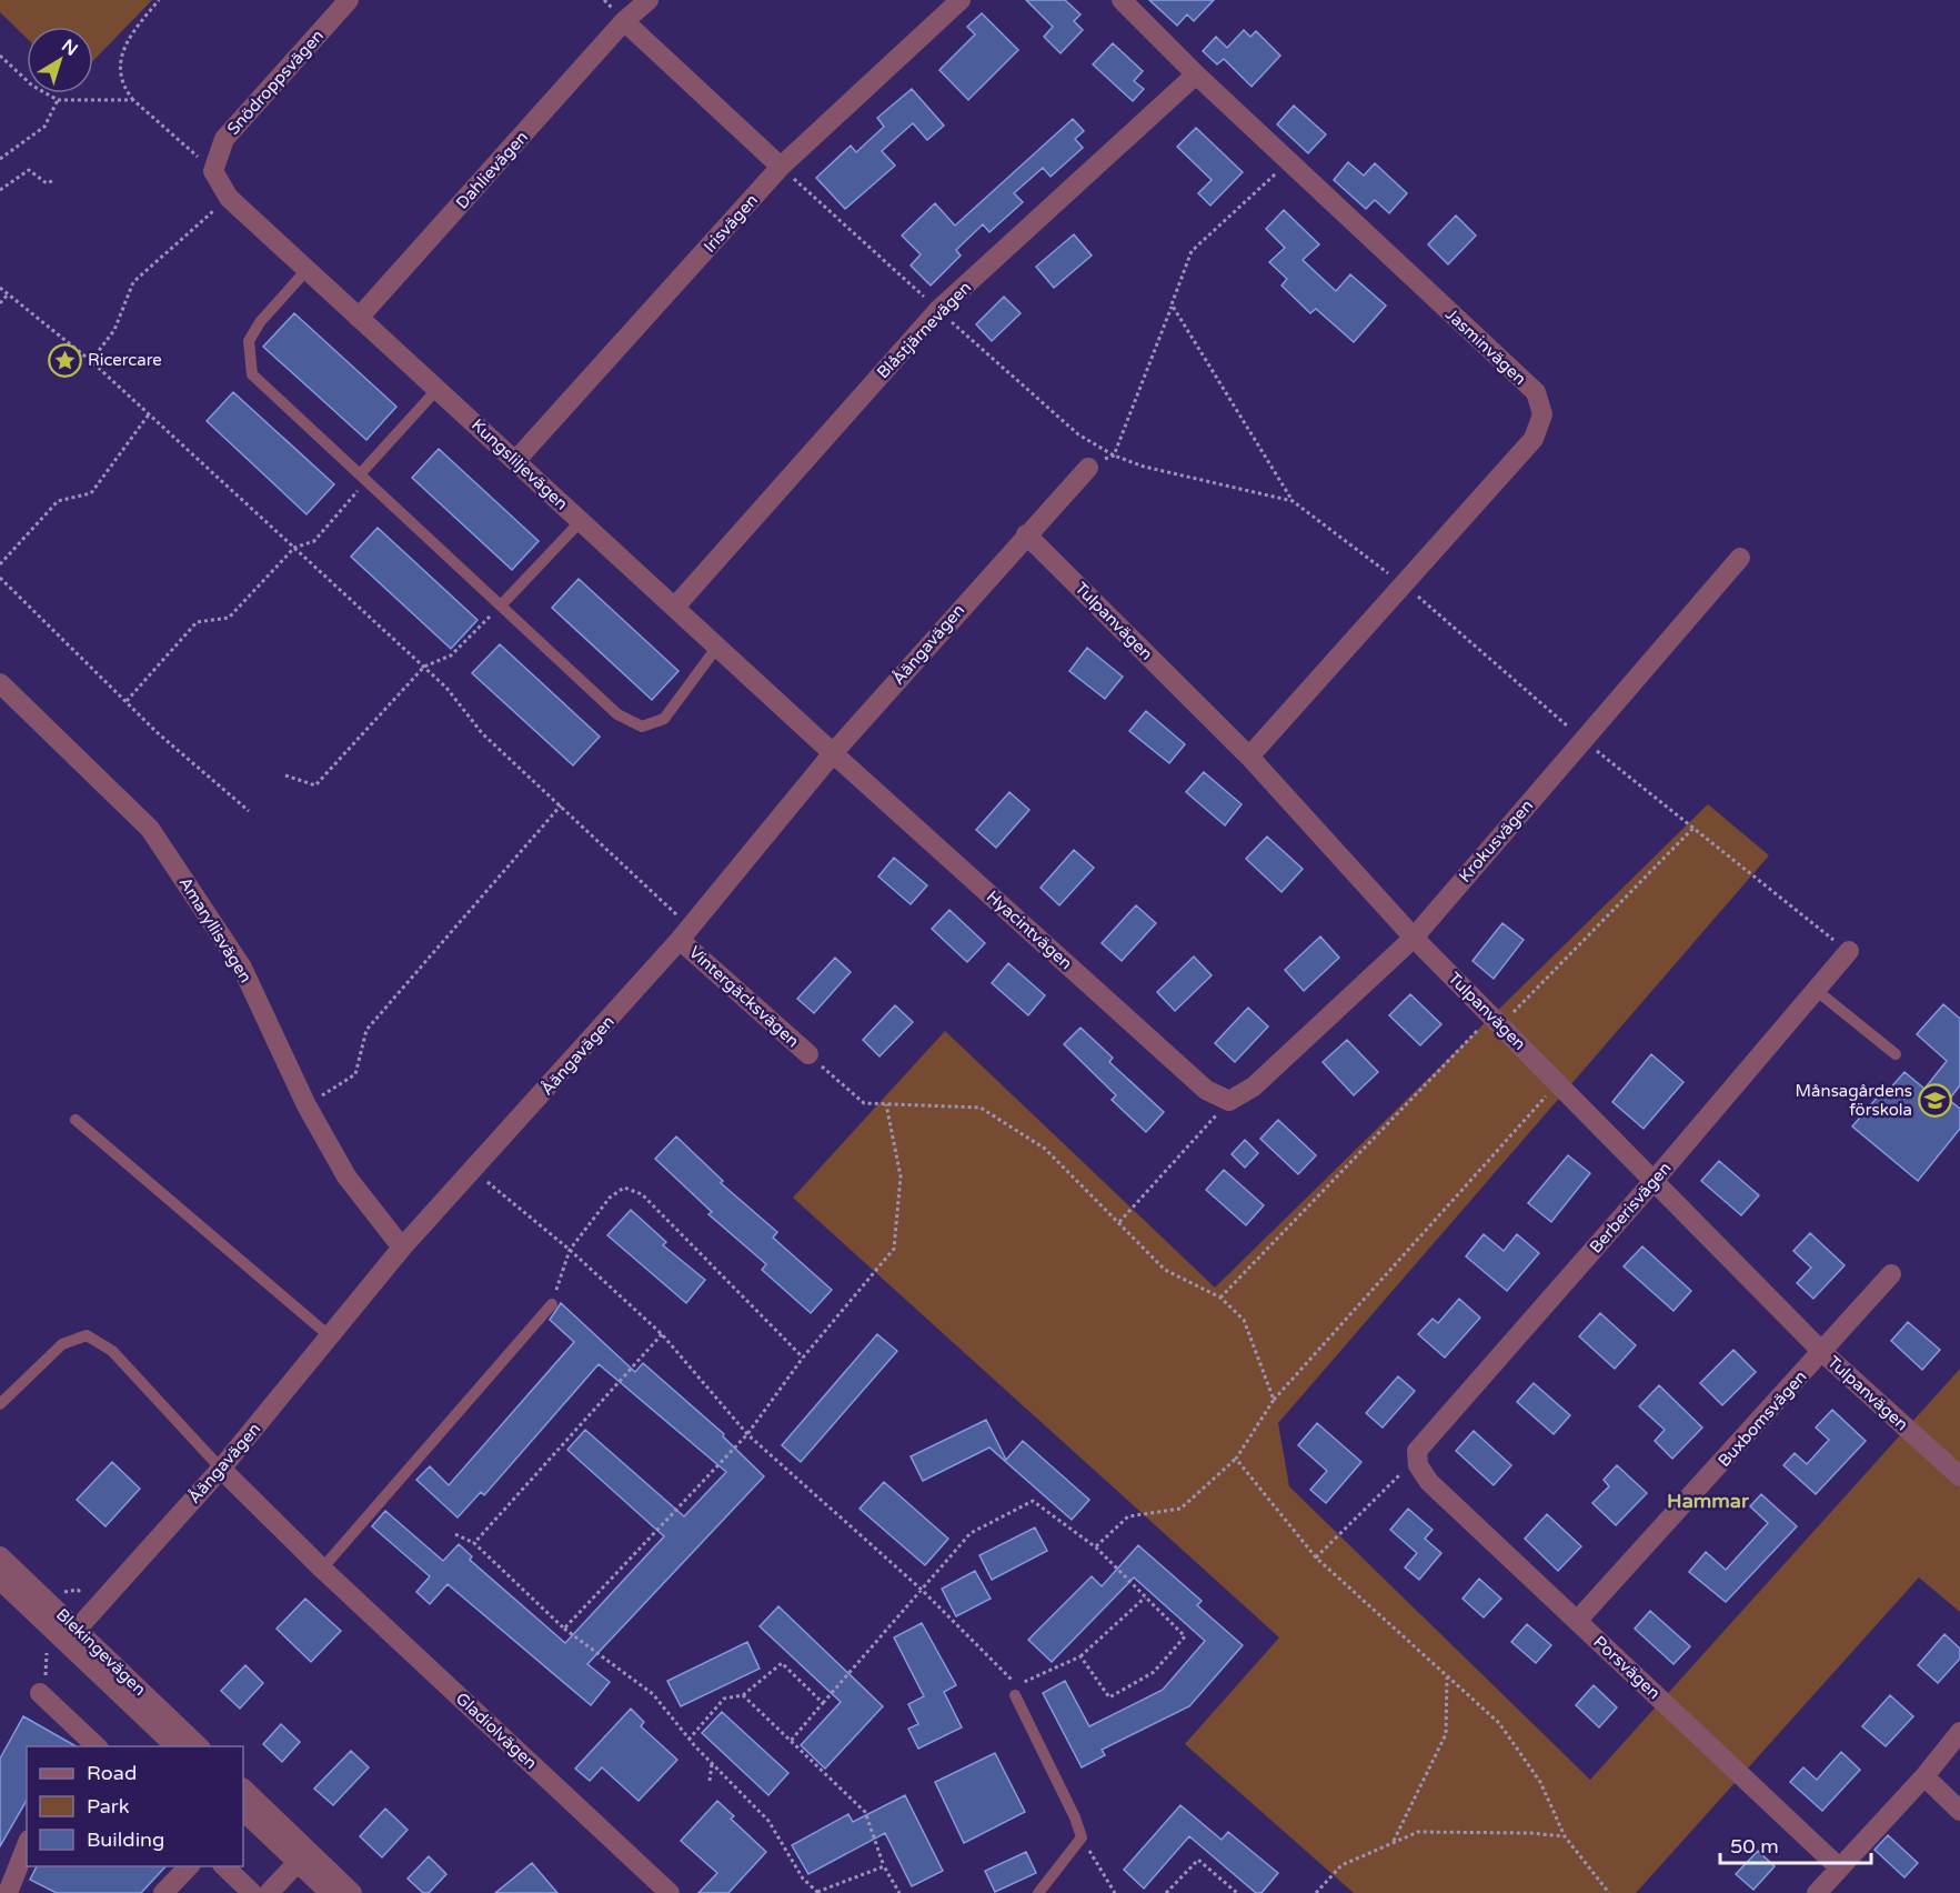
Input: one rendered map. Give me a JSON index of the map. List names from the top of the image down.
{
  "streets": {
    "street": [
      "Snödroppsvägen",
      "Dahlievägen",
      "Irisvägen",
      "Blåstjärnevägen",
      "Jasminvägen",
      "Kungsliljevägen",
      "Tulpanvägen",
      "Åängavägen",
      "Krokusvägen",
      "Amaryllisvägen",
      "Hyacintvägen",
      "Vintergäcksvägen",
      "Berberisvägen",
      "Buxbomsvägen",
      "Blekingevägen",
      "Porsvägen",
      "Gladiolvägen"
    ]
  },
  "crossings": [
    ["Snödroppsvägen", "Kungsliljevägen"],
    ["Dahlievägen", "Kungsliljevägen"],
    ["Irisvägen", "Kungsliljevägen"],
    ["Blåstjärnevägen", "Jasminvägen"],
    ["Blåstjärnevägen", "Kungsliljevägen"],
    ["Jasminvägen", "Tulpanvägen"],
    ["Kungsliljevägen", "Åängavägen"],
    ["Kungsliljevägen", "Hyacintvägen"],
    ["Tulpanvägen", "Åängavägen"],
    ["Tulpanvägen", "Krokusvägen"],
    ["Tulpanvägen", "Berberisvägen"],
    ["Tulpanvägen", "Buxbomsvägen"],
    ["Åängavägen", "Amaryllisvägen"],
    ["Åängavägen", "Hyacintvägen"],
    ["Åängavägen", "Vintergäcksvägen"],
    ["Åängavägen", "Blekingevägen"],
    ["Åängavägen", "Gladiolvägen"],
    ["Krokusvägen", "Hyacintvägen"],
    ["Berberisvägen", "Porsvägen"],
    ["Buxbomsvägen", "Porsvägen"]
  ],
  "districts": ["Hammar"],
  "places": {
    "place": ["Ricercare"],
    "school or university": ["Månsagårdens förskola"]
  },
  "legend": ["Road", "Park", "Building"],
  "scale_bar": "50 m",
  "north": "top right"
}
